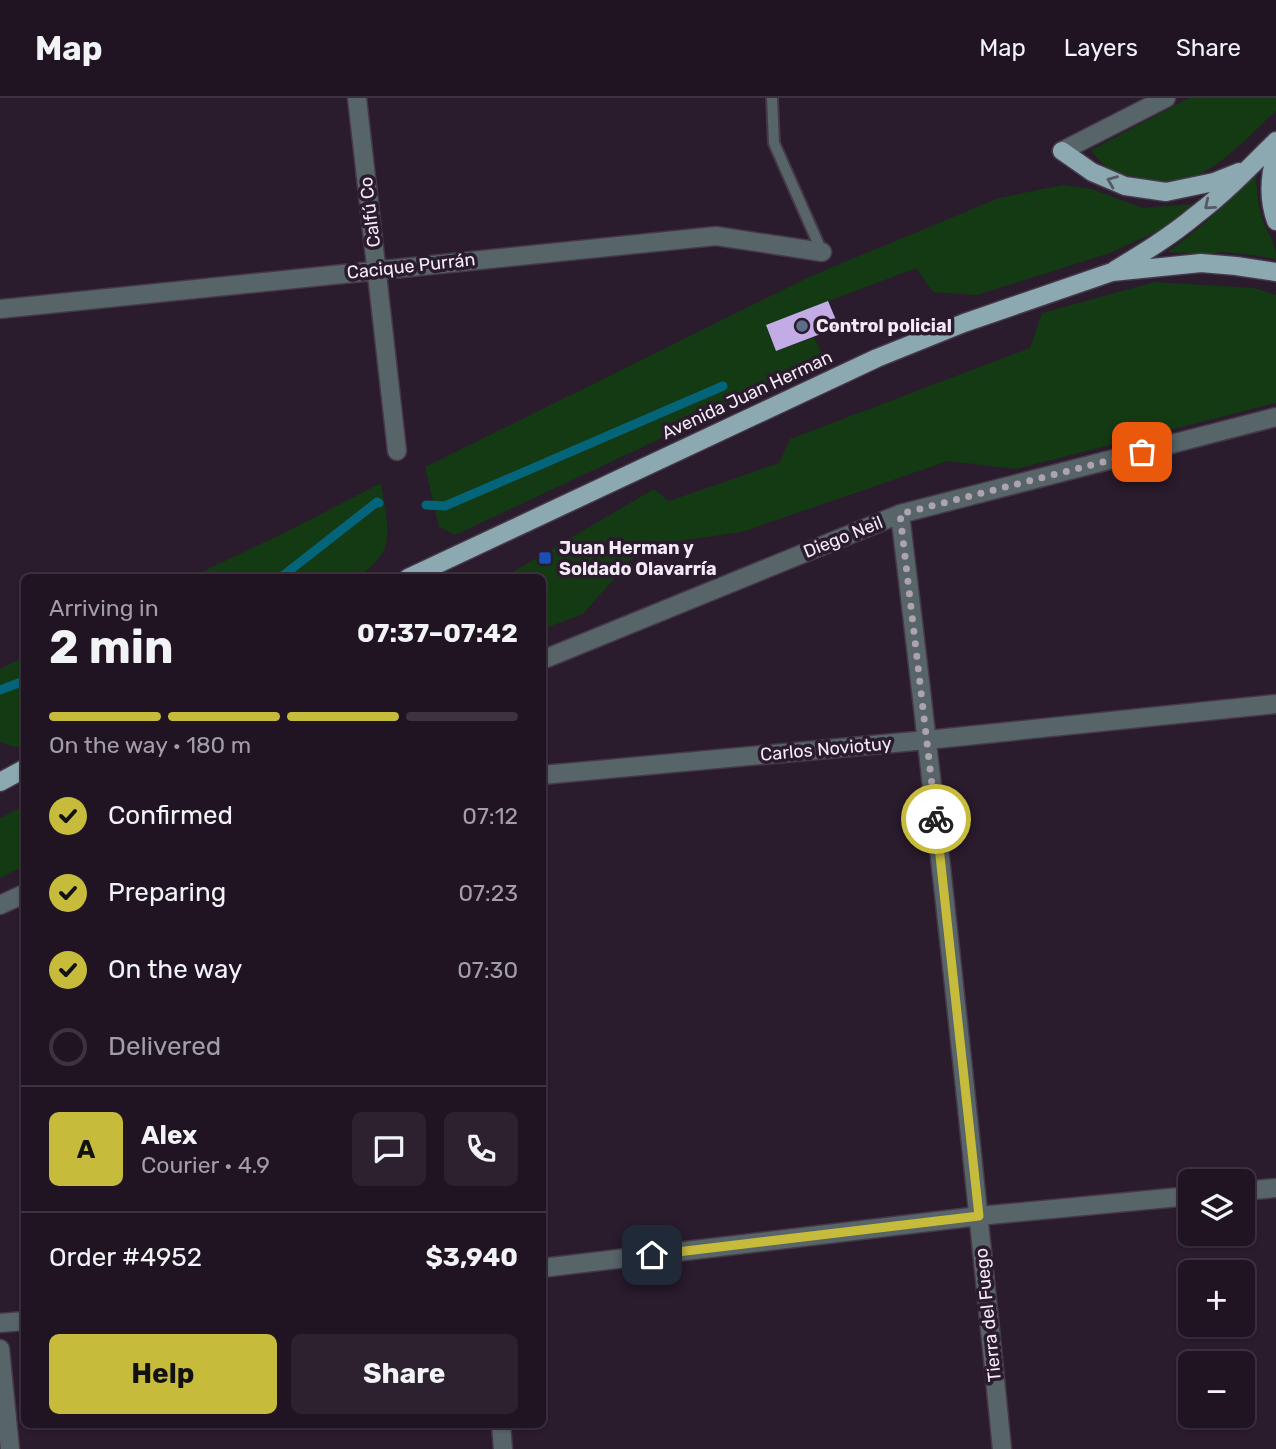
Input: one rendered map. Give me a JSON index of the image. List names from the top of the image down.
{
  "streets": {
    "main road": ["Avenida Juan Herman"],
    "street": [
      "Calfú Co",
      "Cacique Purrán",
      "Diego Neil",
      "Carlos Noviotuy",
      "Tierra del Fuego"
    ]
  },
  "crossings": [
    ["Calfú Co", "Cacique Purrán"],
    ["Diego Neil", "Tierra del Fuego"],
    ["Carlos Noviotuy", "Tierra del Fuego"]
  ],
  "places": {
    "other": ["Control policial"],
    "transit": ["Juan Herman y Soldado Olavarría"]
  },
  "page": {
    "header": "Map",
    "nav": ["Map", "Layers", "Share"],
    "heading": ["2 min", "Arriving in", "07:37–07:42"],
    "panel": [
      "Alex",
      "Courier · 4.9",
      "Order #4952",
      "$3,940"
    ],
    "bar": "On the way · 180 m",
    "list": [
      ["Confirmed", "07:12"],
      ["Preparing", "07:23"],
      ["On the way", "07:30"],
      "Delivered"
    ],
    "round": "A",
    "map_buttons": ["+", "−"],
    "buttons": ["Help", "Share"]
  }
}
